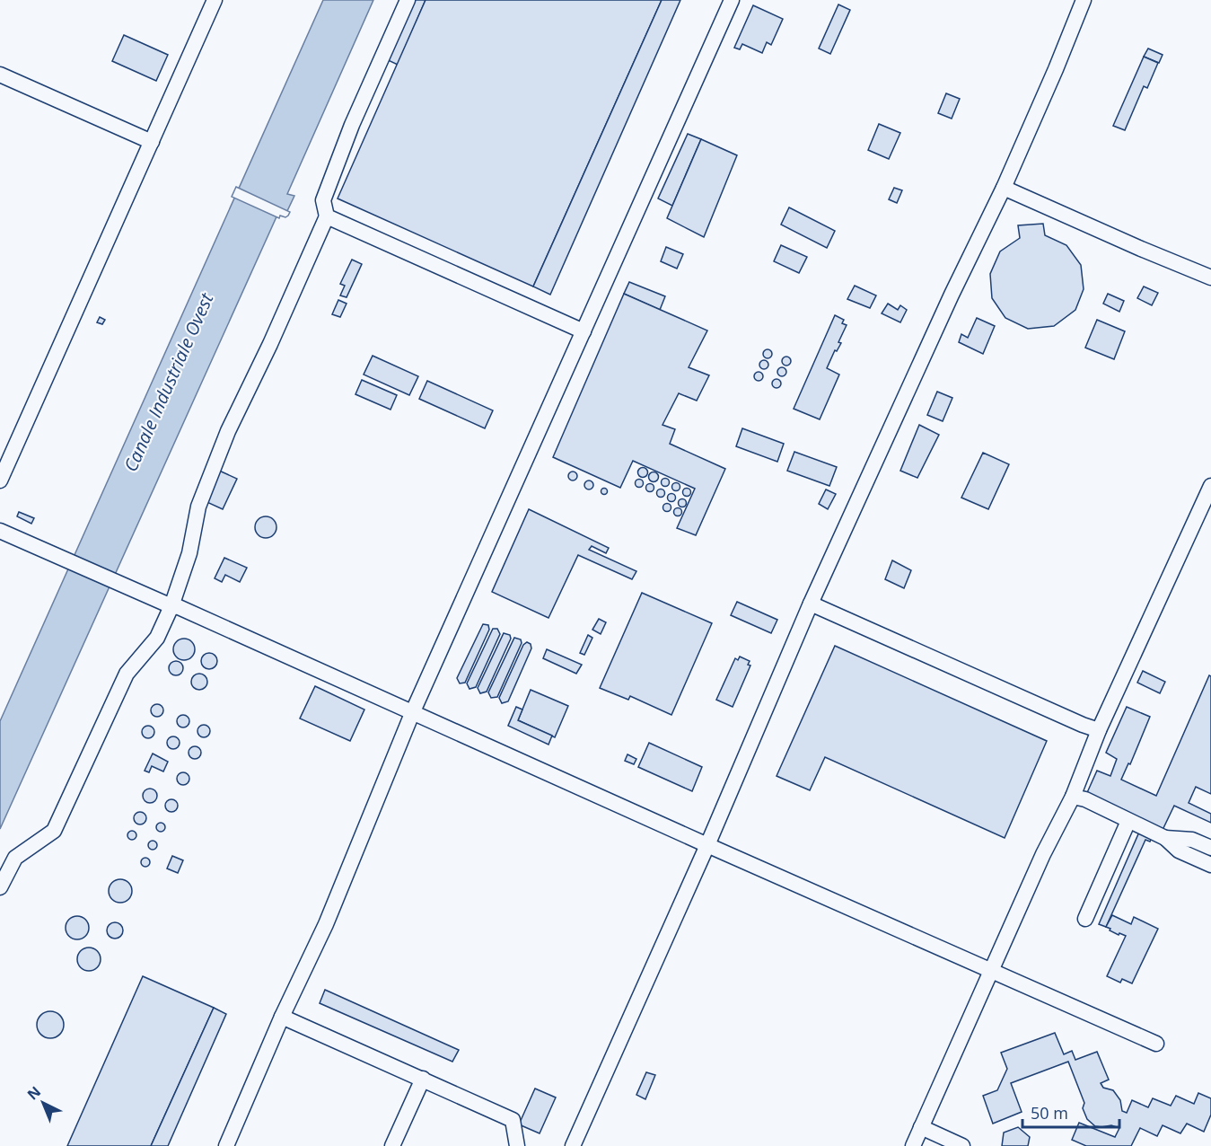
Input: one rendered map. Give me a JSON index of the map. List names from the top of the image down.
{
  "water": ["Canale Industriale Ovest"],
  "scale_bar": "50 m",
  "north": "top left"
}
